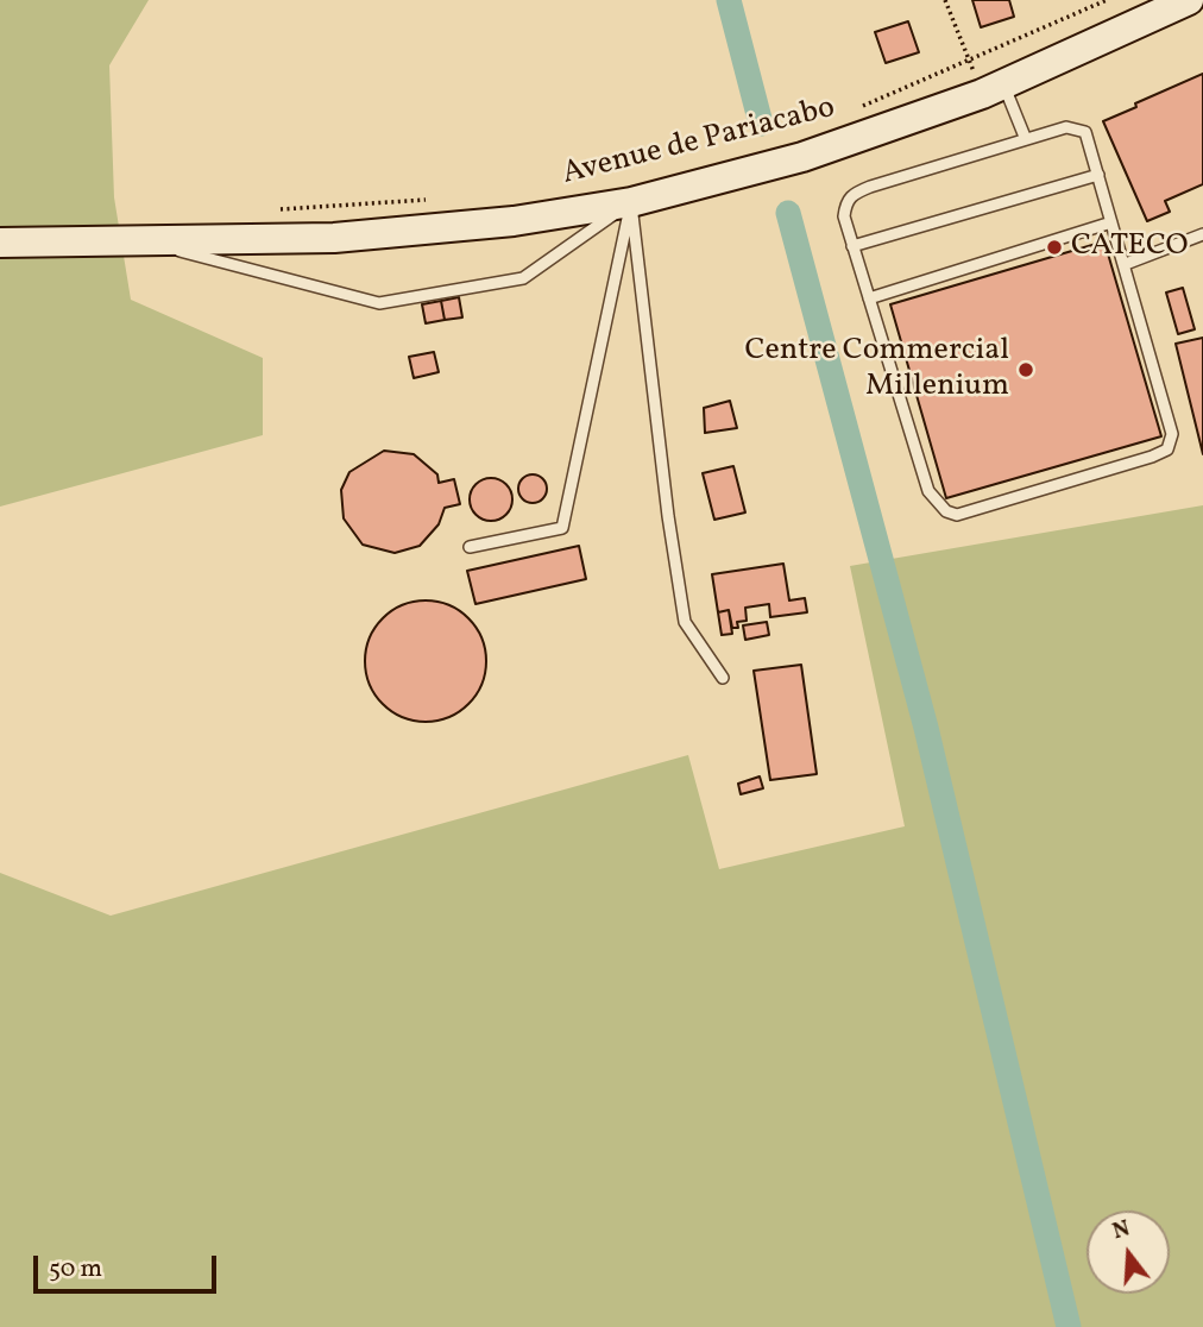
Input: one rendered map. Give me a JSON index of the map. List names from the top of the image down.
{
  "streets": {
    "main road": ["Avenue de Pariacabo"]
  },
  "places": ["CATECO", "Centre Commercial Millenium"],
  "scale_bar": "50 m",
  "north": "top"
}
